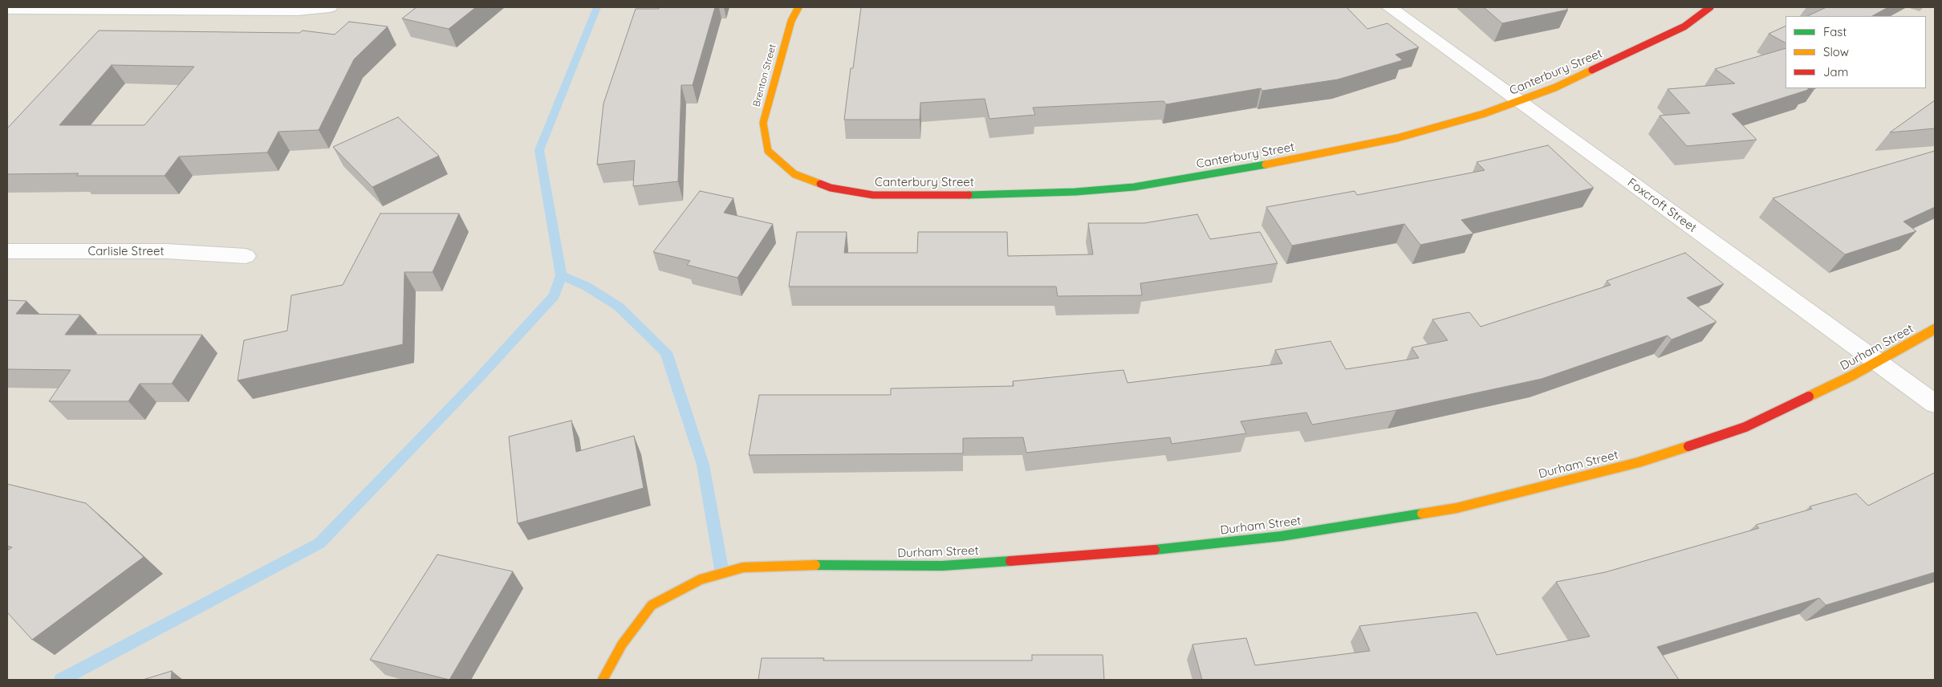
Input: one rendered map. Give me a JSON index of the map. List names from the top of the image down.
{
  "streets": {
    "street": [
      "Canterbury Street",
      "Brenton Street",
      "Foxcroft Street",
      "Carlisle Street",
      "Durham Street"
    ]
  },
  "crossings": [
    ["Canterbury Street", "Brenton Street"],
    ["Canterbury Street", "Foxcroft Street"],
    ["Foxcroft Street", "Durham Street"]
  ],
  "legend": ["Fast", "Slow", "Jam"]
}
